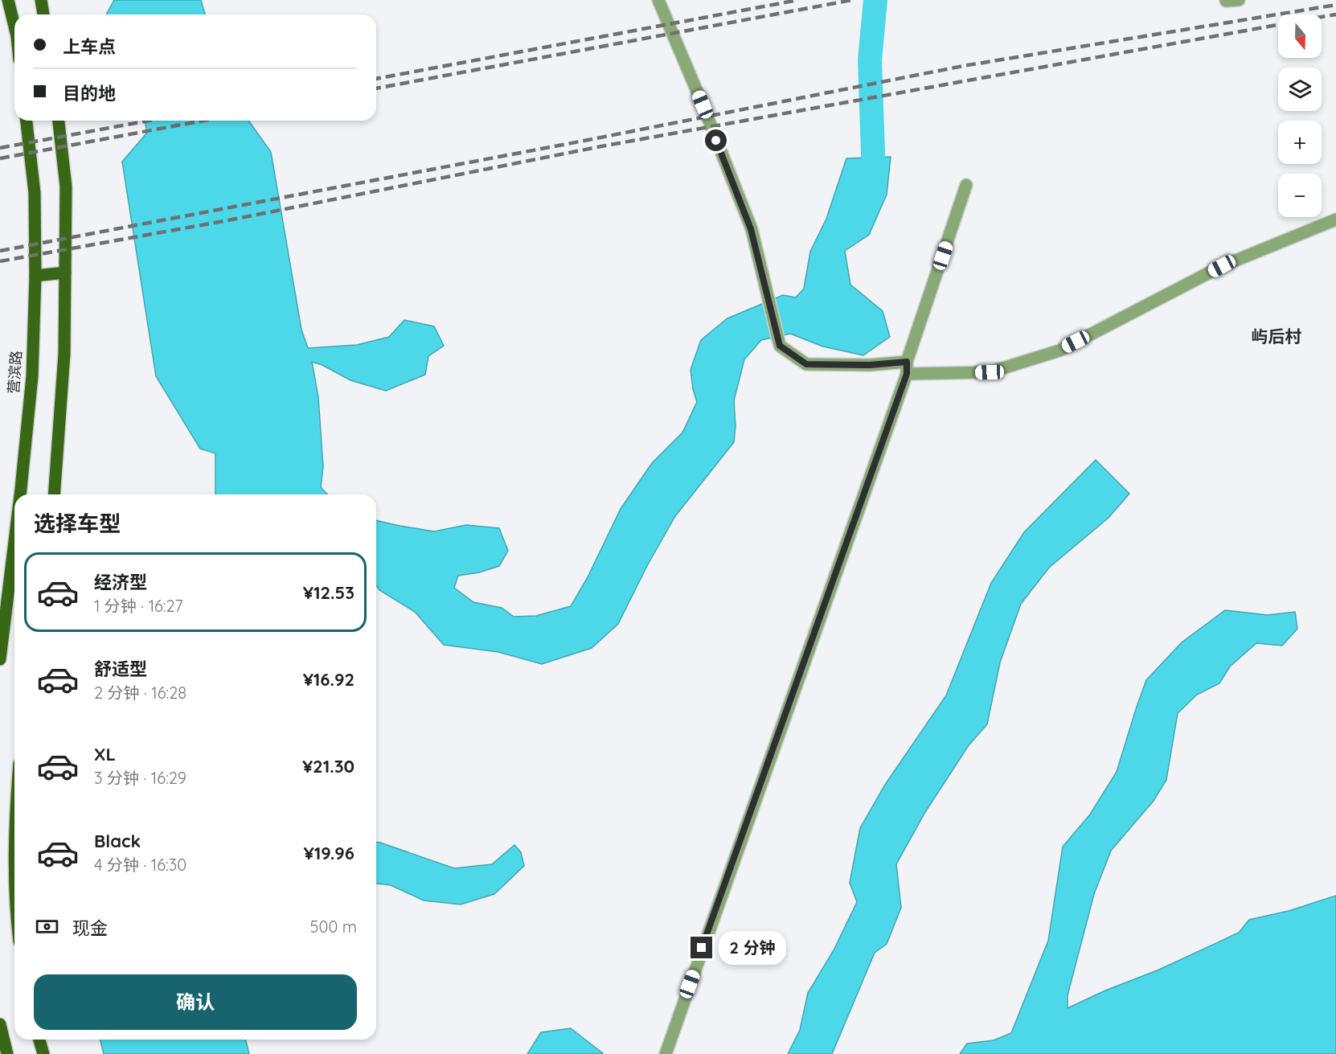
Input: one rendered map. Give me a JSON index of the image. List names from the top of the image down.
{
  "streets": {
    "main road": ["营滨路"]
  },
  "districts": ["屿后村"],
  "north": "bottom",
  "page": {
    "map_buttons": ["+", "−"],
    "banner": ["上车点", "目的地"],
    "heading": "选择车型",
    "list": [
      {
        "name": "经济型",
        "note": "1 分钟 · 16:27",
        "value": "¥12.53"
      },
      {
        "name": "舒适型",
        "note": "2 分钟 · 16:28",
        "value": "¥16.92"
      },
      {
        "name": "XL",
        "note": "3 分钟 · 16:29",
        "value": "¥21.30"
      },
      {
        "name": "Black",
        "note": "4 分钟 · 16:30",
        "value": "¥19.96"
      }
    ],
    "pay": ["现金", "500 m"],
    "bubble": "2 分钟",
    "buttons": "确认"
  }
}
